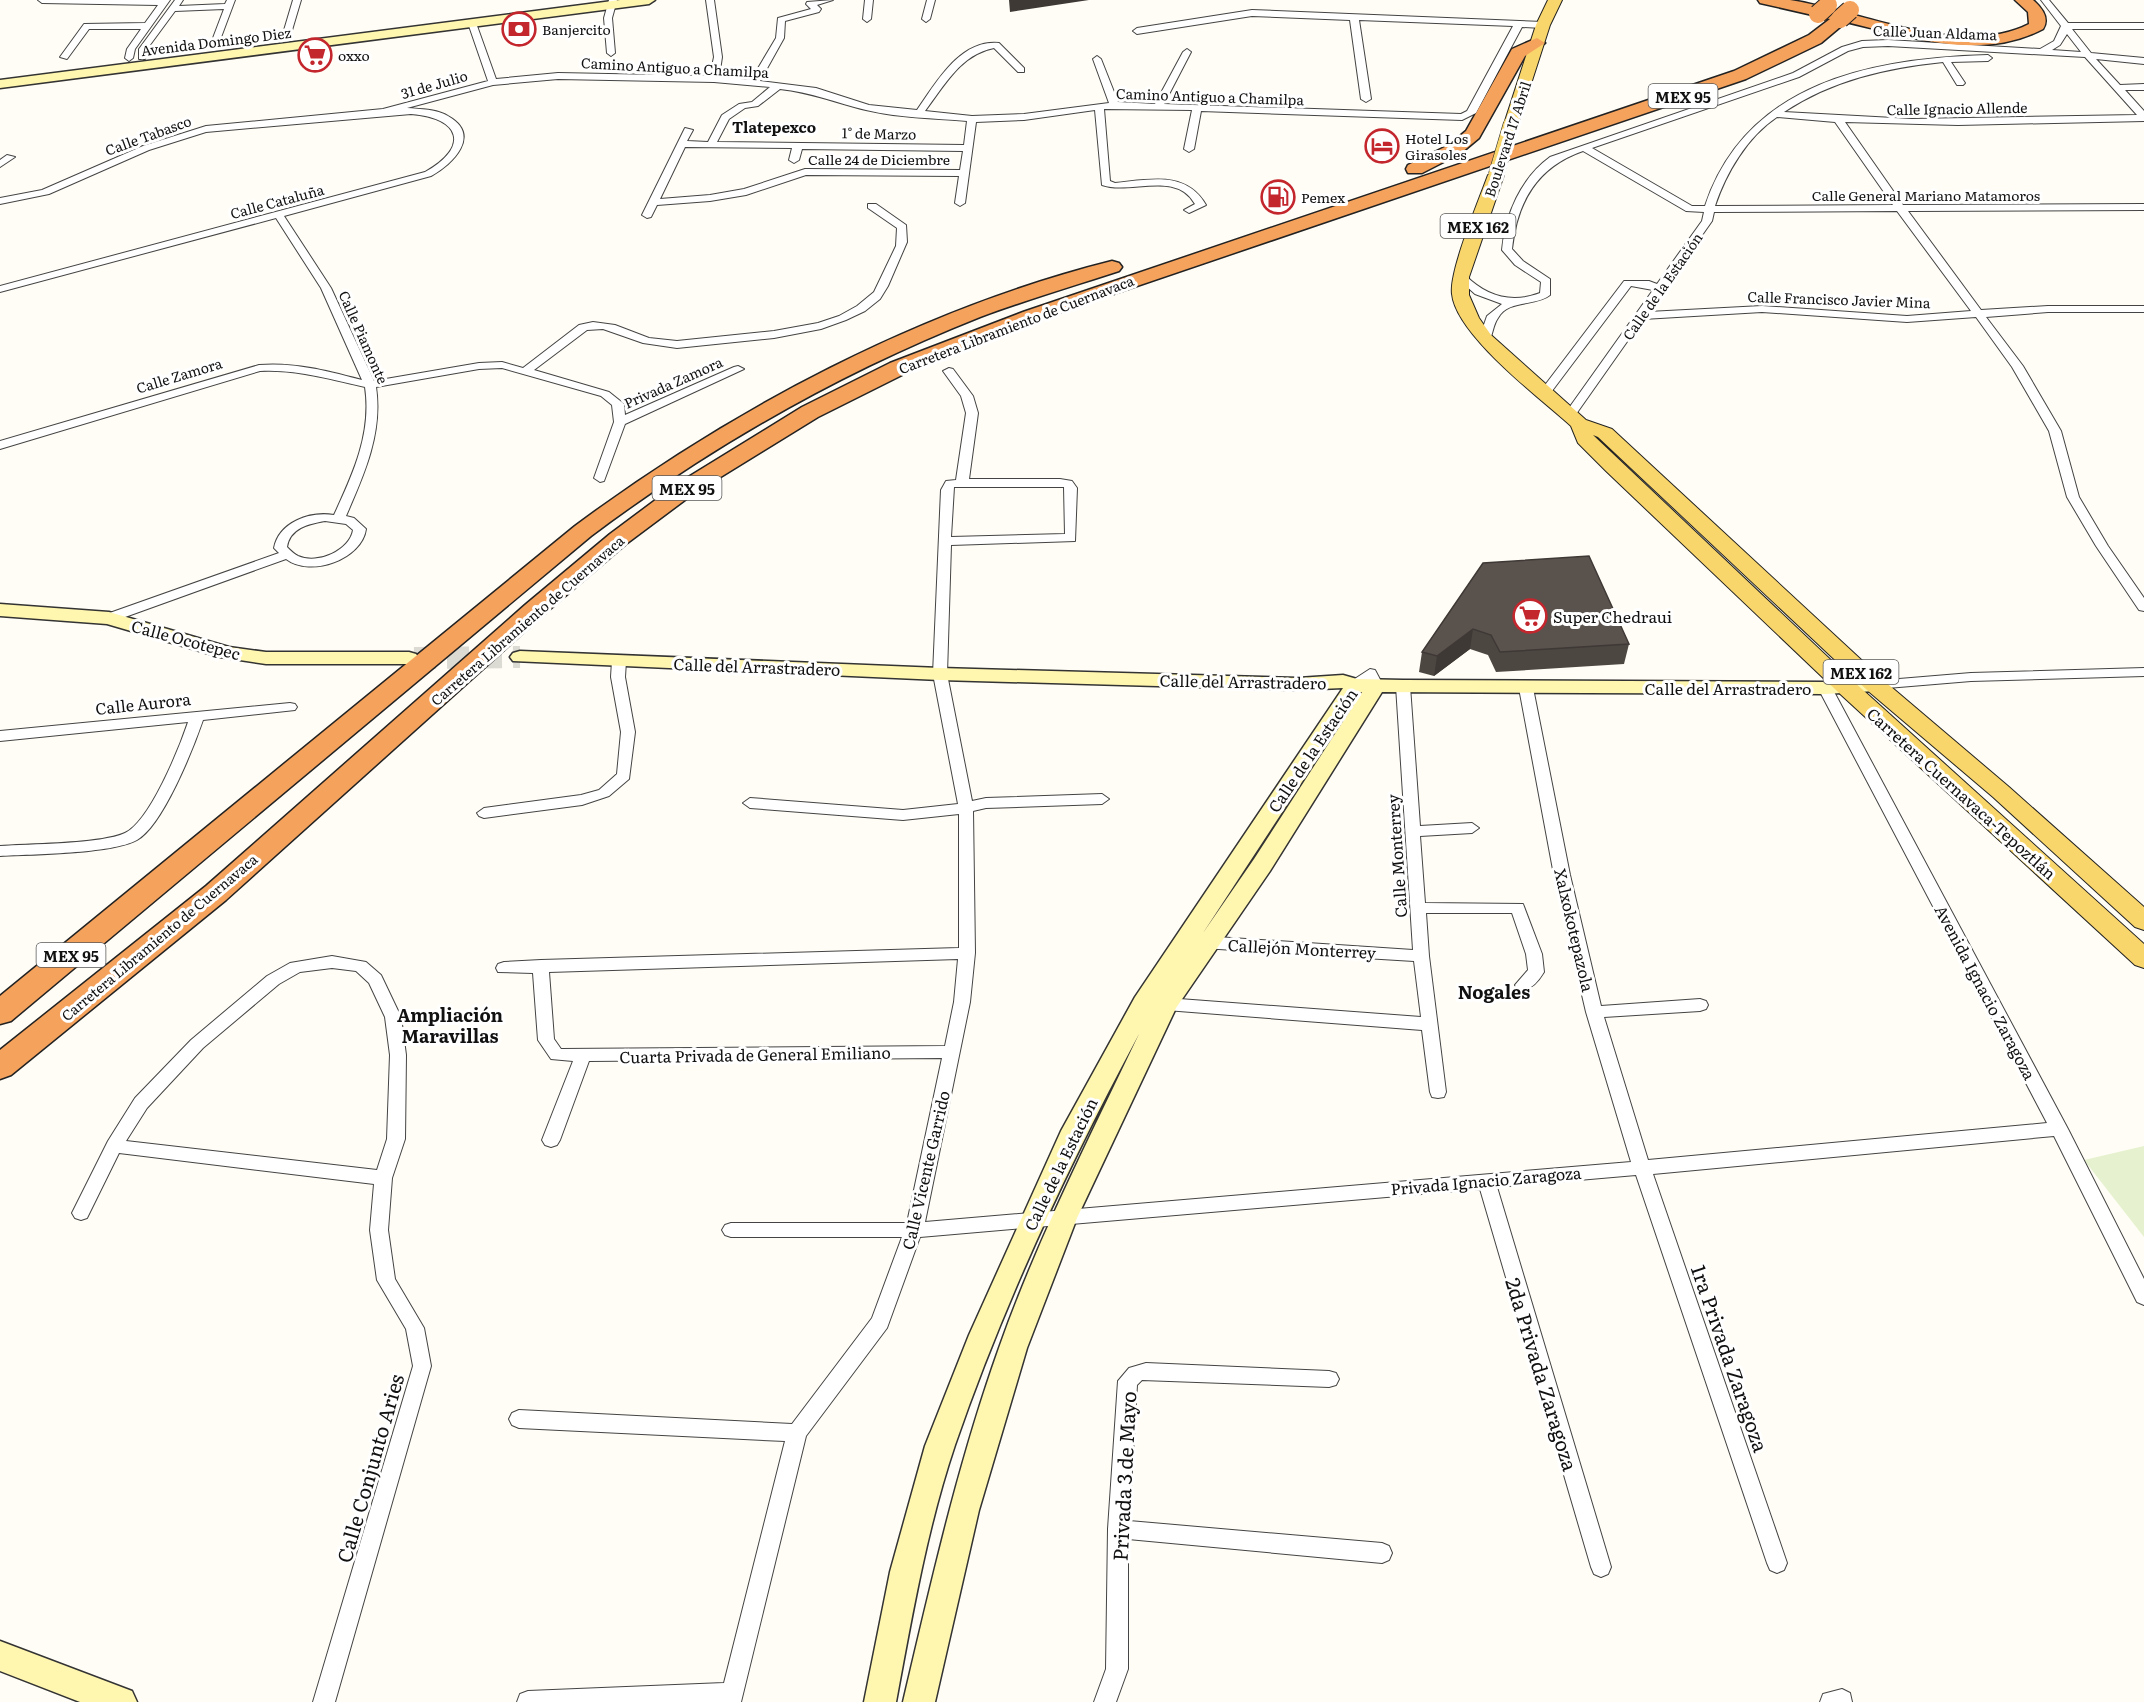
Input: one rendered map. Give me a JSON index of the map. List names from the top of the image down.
{
  "streets": {
    "highway": ["MEX 95", "Carretera Libramiento de Cuernavaca"],
    "main road": ["Boulevard 17 Abril", "MEX 162", "Carretera Cuernavaca-Tepoztlán"],
    "street": [
      "Calle Juan Aldama",
      "Avenida Domingo Diez",
      "Camino Antiguo a Chamilpa",
      "31 de Julio",
      "Calle Ignacio Allende",
      "1° de Marzo",
      "Calle Tabasco",
      "Calle 24 de Diciembre",
      "Calle General Mariano Matamoros",
      "Calle Cataluña",
      "Calle de la Estación",
      "Calle Francisco Javier Mina",
      "Calle Piamonte",
      "Calle Zamora",
      "Privada Zamora",
      "Calle Ocotepec",
      "Calle del Arrastradero",
      "Calle Aurora",
      "Calle Monterrey",
      "Xalxokotepazola",
      "Callejón Monterrey",
      "Avenida Ignacio Zaragoza",
      "Cuarta Privada de General Emiliano",
      "Calle Vicente Garrido",
      "Privada Ignacio Zaragoza",
      "1ra Privada Zaragoza",
      "2da Privada Zaragoza",
      "Calle Conjunto Aries",
      "Privada 3 de Mayo"
    ]
  },
  "crossings": [
    ["Calle Juan Aldama", "Boulevard 17 Abril"],
    ["Calle Juan Aldama", "Calle General Mariano Matamoros"],
    ["Calle Juan Aldama", "Calle de la Estación"],
    ["Camino Antiguo a Chamilpa", "31 de Julio"],
    ["31 de Julio", "Calle Tabasco"],
    ["31 de Julio", "Calle Cataluña"],
    ["Calle Ignacio Allende", "Calle de la Estación"],
    ["Calle Tabasco", "Calle Cataluña"],
    ["Boulevard 17 Abril", "Calle de la Estación"],
    ["Boulevard 17 Abril", "Carretera Cuernavaca-Tepoztlán"],
    ["Calle General Mariano Matamoros", "Calle de la Estación"],
    ["Calle Cataluña", "Calle Piamonte"],
    ["Calle de la Estación", "Calle Francisco Javier Mina"],
    ["Calle de la Estación", "Calle del Arrastradero"],
    ["Calle de la Estación", "Carretera Cuernavaca-Tepoztlán"],
    ["Calle de la Estación", "Callejón Monterrey"],
    ["Calle de la Estación", "Privada Ignacio Zaragoza"],
    ["Calle Piamonte", "Calle Zamora"],
    ["Calle Piamonte", "Privada Zamora"],
    ["Calle Zamora", "Privada Zamora"],
    ["Calle del Arrastradero", "Carretera Cuernavaca-Tepoztlán"],
    ["Calle del Arrastradero", "Calle Monterrey"],
    ["Calle del Arrastradero", "Xalxokotepazola"],
    ["Calle del Arrastradero", "Avenida Ignacio Zaragoza"],
    ["Calle del Arrastradero", "Calle Vicente Garrido"],
    ["Carretera Cuernavaca-Tepoztlán", "Avenida Ignacio Zaragoza"],
    ["Calle Monterrey", "Callejón Monterrey"],
    ["Xalxokotepazola", "Privada Ignacio Zaragoza"],
    ["Xalxokotepazola", "1ra Privada Zaragoza"],
    ["Avenida Ignacio Zaragoza", "Privada Ignacio Zaragoza"],
    ["Cuarta Privada de General Emiliano", "Calle Vicente Garrido"],
    ["Calle Vicente Garrido", "Privada Ignacio Zaragoza"],
    ["Privada Ignacio Zaragoza", "1ra Privada Zaragoza"],
    ["Privada Ignacio Zaragoza", "2da Privada Zaragoza"]
  ],
  "districts": ["Tlatepexco", "Nogales", "Ampliación Maravillas"],
  "places": {
    "bank": ["Banjercito"],
    "supermarket": ["oxxo", "Super Chedraui"],
    "hotel": ["Hotel Los Girasoles"],
    "fuel station": ["Pemex"]
  }
}
